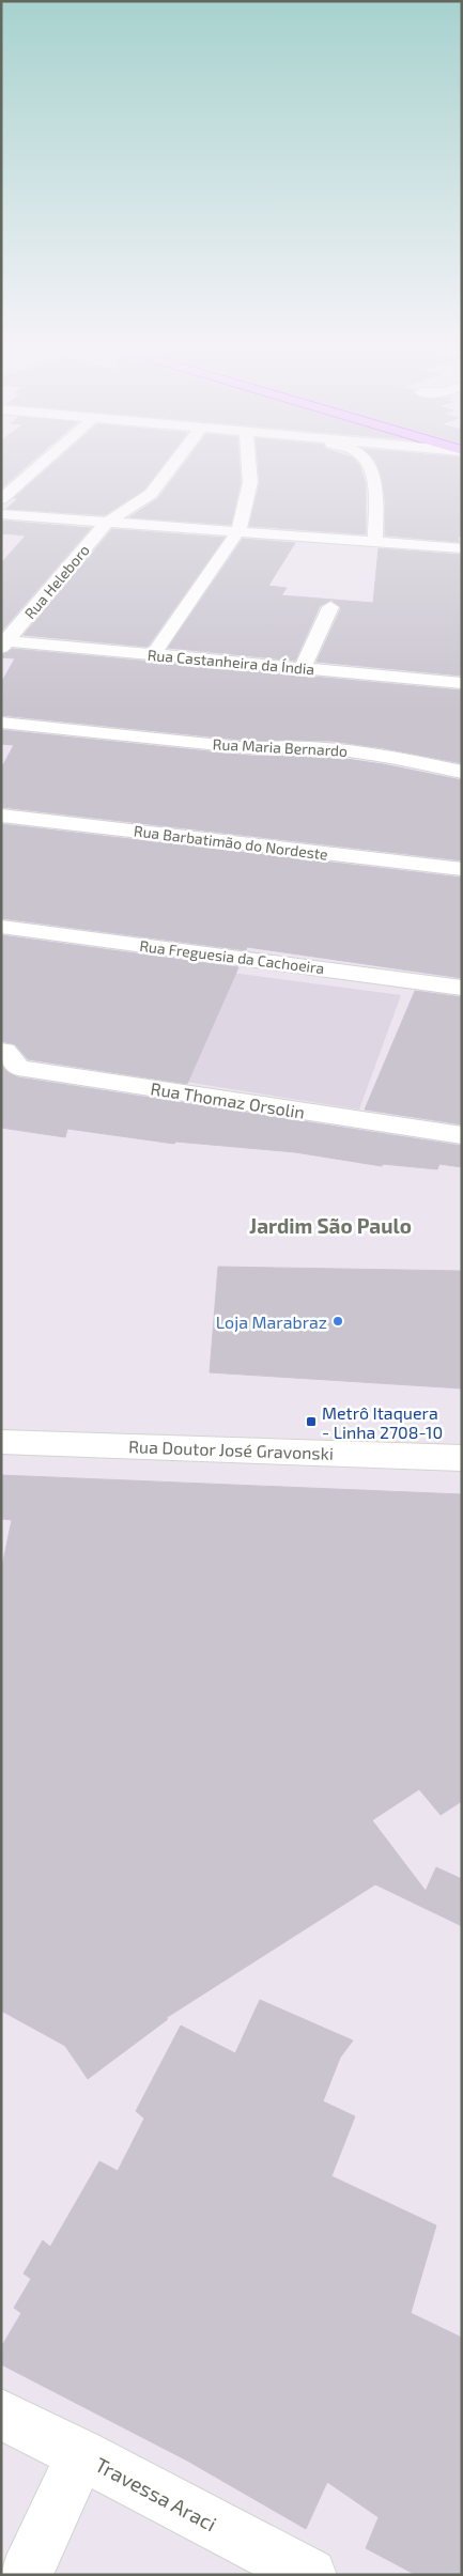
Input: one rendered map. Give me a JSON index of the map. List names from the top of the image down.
{
  "streets": {
    "street": [
      "Rua Heleboro",
      "Rua Castanheira da Índia",
      "Rua Maria Bernardo",
      "Rua Barbatimão do Nordeste",
      "Rua Freguesia da Cachoeira",
      "Rua Thomaz Orsolin",
      "Rua Doutor José Gravonski",
      "Travessa Araci"
    ]
  },
  "crossings": [
    ["Rua Heleboro", "Rua Castanheira da Índia"]
  ],
  "districts": ["Jardim São Paulo"],
  "places": {
    "other": ["Loja Marabraz"],
    "transit": ["Metrô Itaquera - Linha 2708-10"]
  }
}
